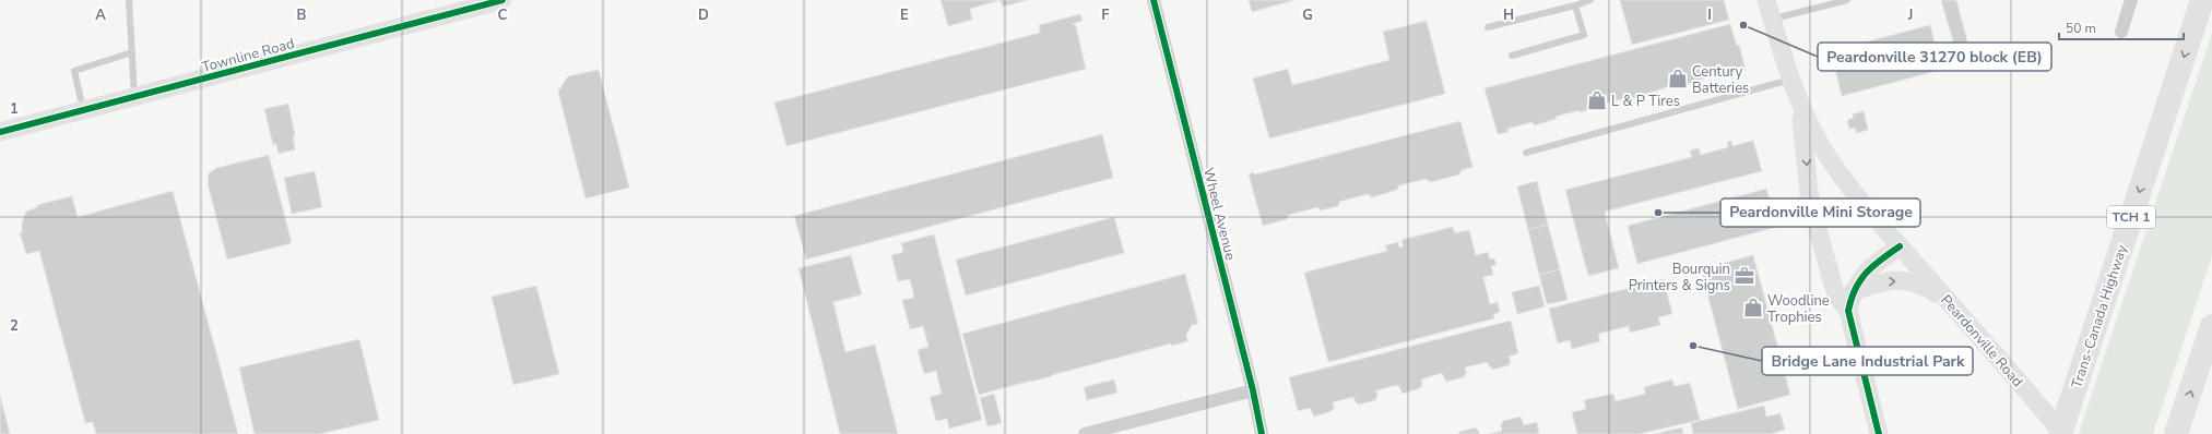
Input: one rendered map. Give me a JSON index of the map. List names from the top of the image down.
{
  "streets": {
    "highway": ["TCH 1", "Trans-Canada Highway"],
    "main road": ["Townline Road", "Peardonville Road"],
    "street": ["Wheel Avenue"]
  },
  "one_way": ["Trans-Canada Highway"],
  "places": {
    "other": ["Peardonville 31270 block (EB)", "Peardonville Mini Storage", "Bridge Lane Industrial Park"],
    "shop": ["Century Batteries", "L & P Tires", "Woodline Trophies"],
    "office": ["Bourquin Printers & Signs"]
  },
  "scale_bar": "50 m",
  "grid": {
    "columns": [
      "A",
      "B",
      "C",
      "D",
      "E",
      "F",
      "G",
      "H",
      "I",
      "J"
    ],
    "rows": ["1", "2"]
  }
}
